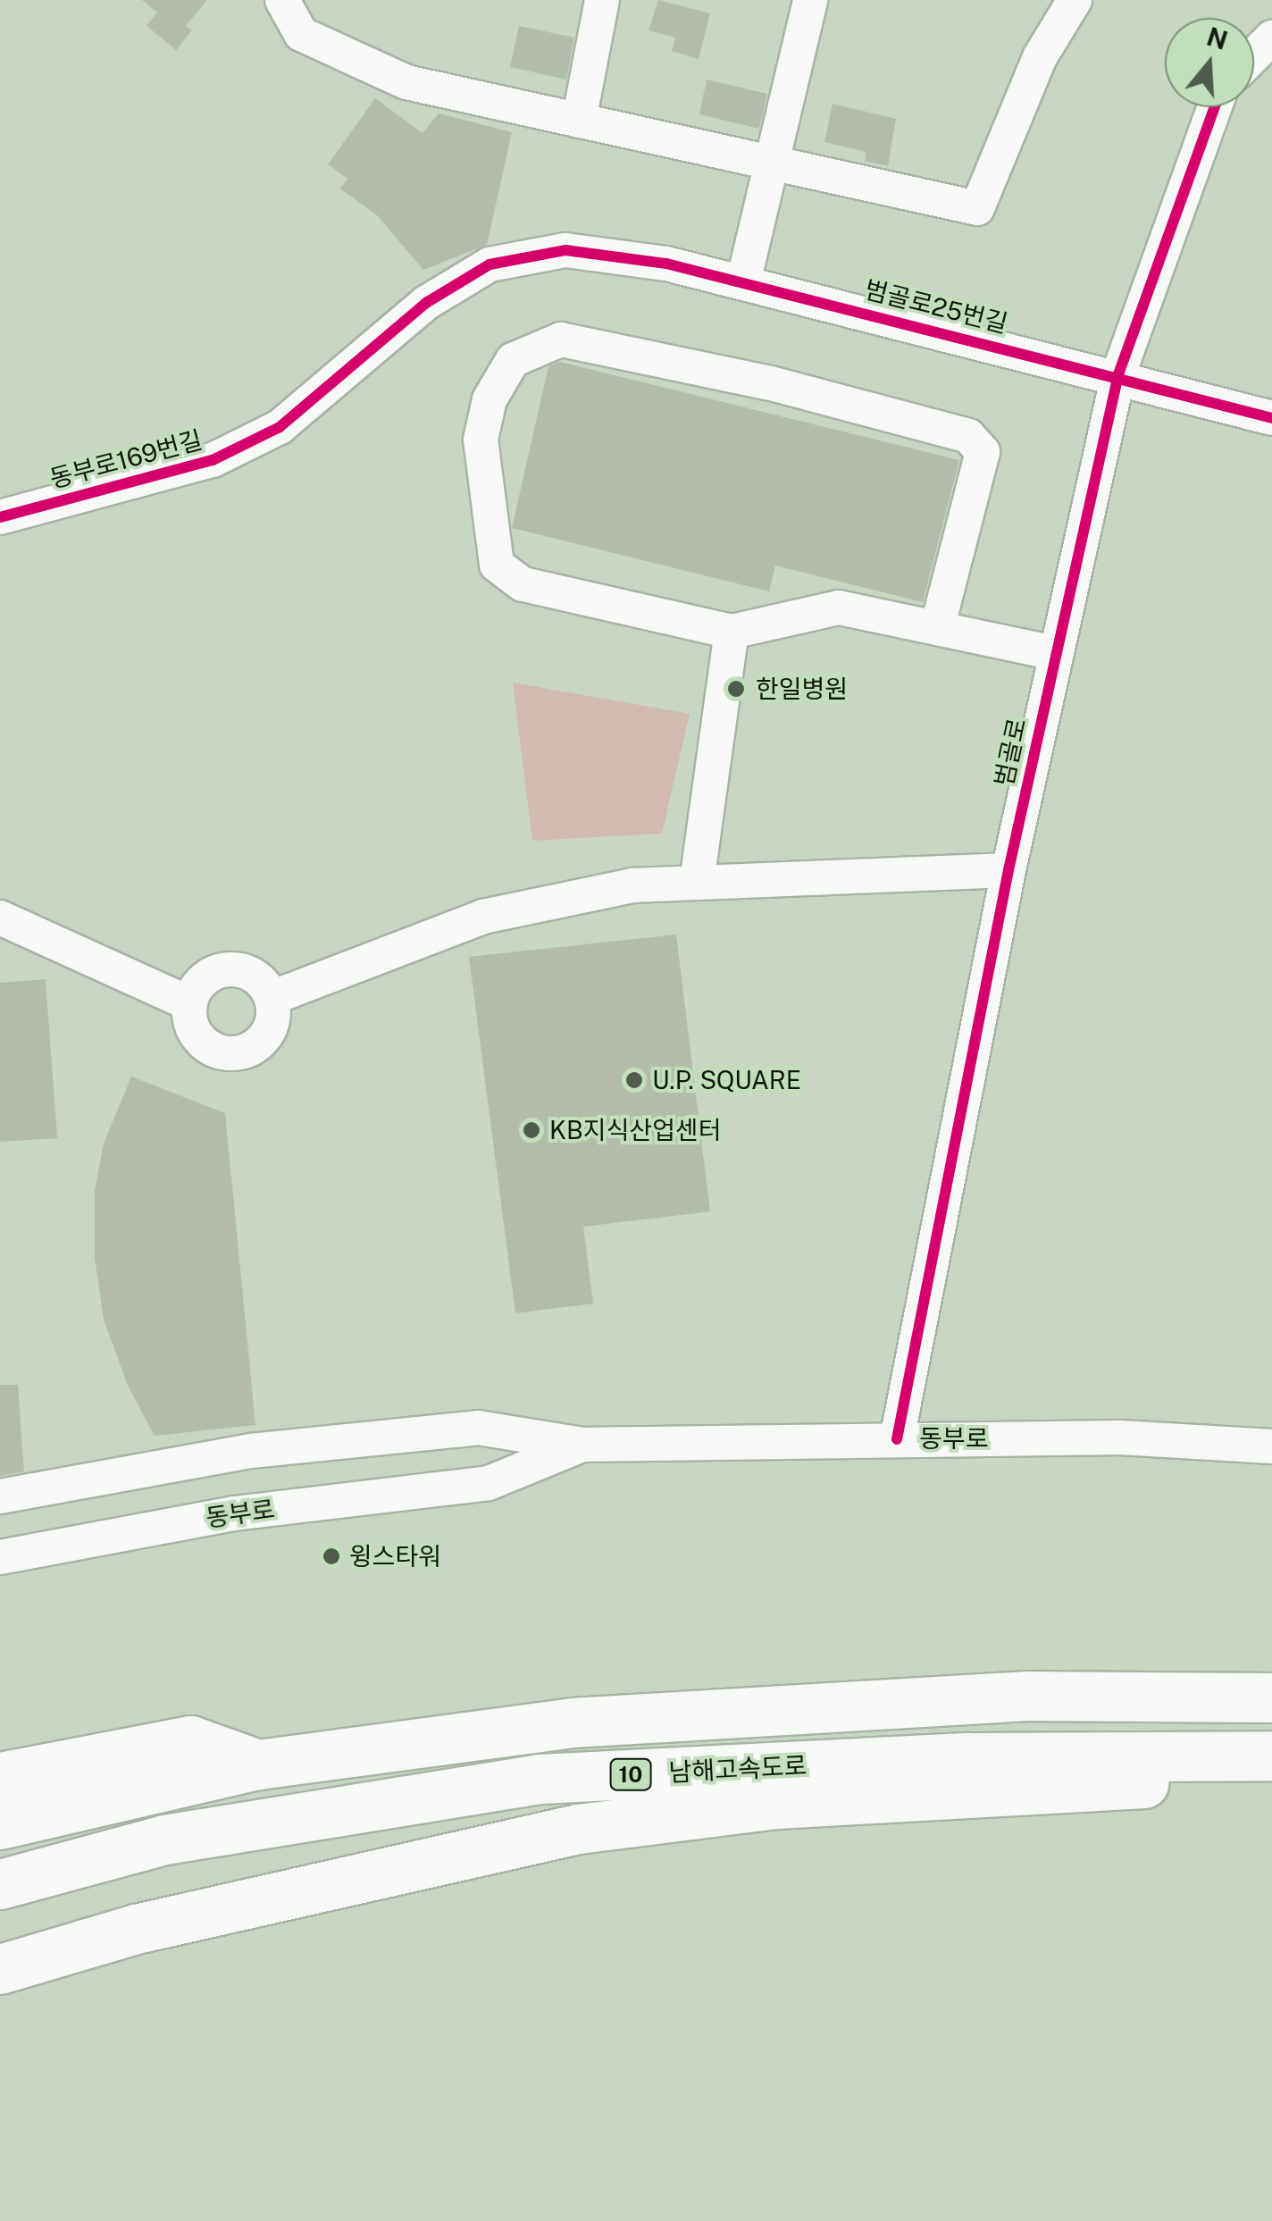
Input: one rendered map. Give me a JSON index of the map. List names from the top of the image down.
{
  "streets": {
    "highway": ["남해고속도로", "10"],
    "street": [
      "범골로25번길",
      "동부로169번길",
      "범골로",
      "동부로"
    ]
  },
  "crossings": [
    ["범골로25번길", "동부로169번길"],
    ["범골로25번길", "범골로"],
    ["범골로", "동부로"]
  ],
  "places": [
    "한일병원",
    "U.P. SQUARE",
    "KB지식산업센터",
    "윙스타워"
  ],
  "north": "top"
}
